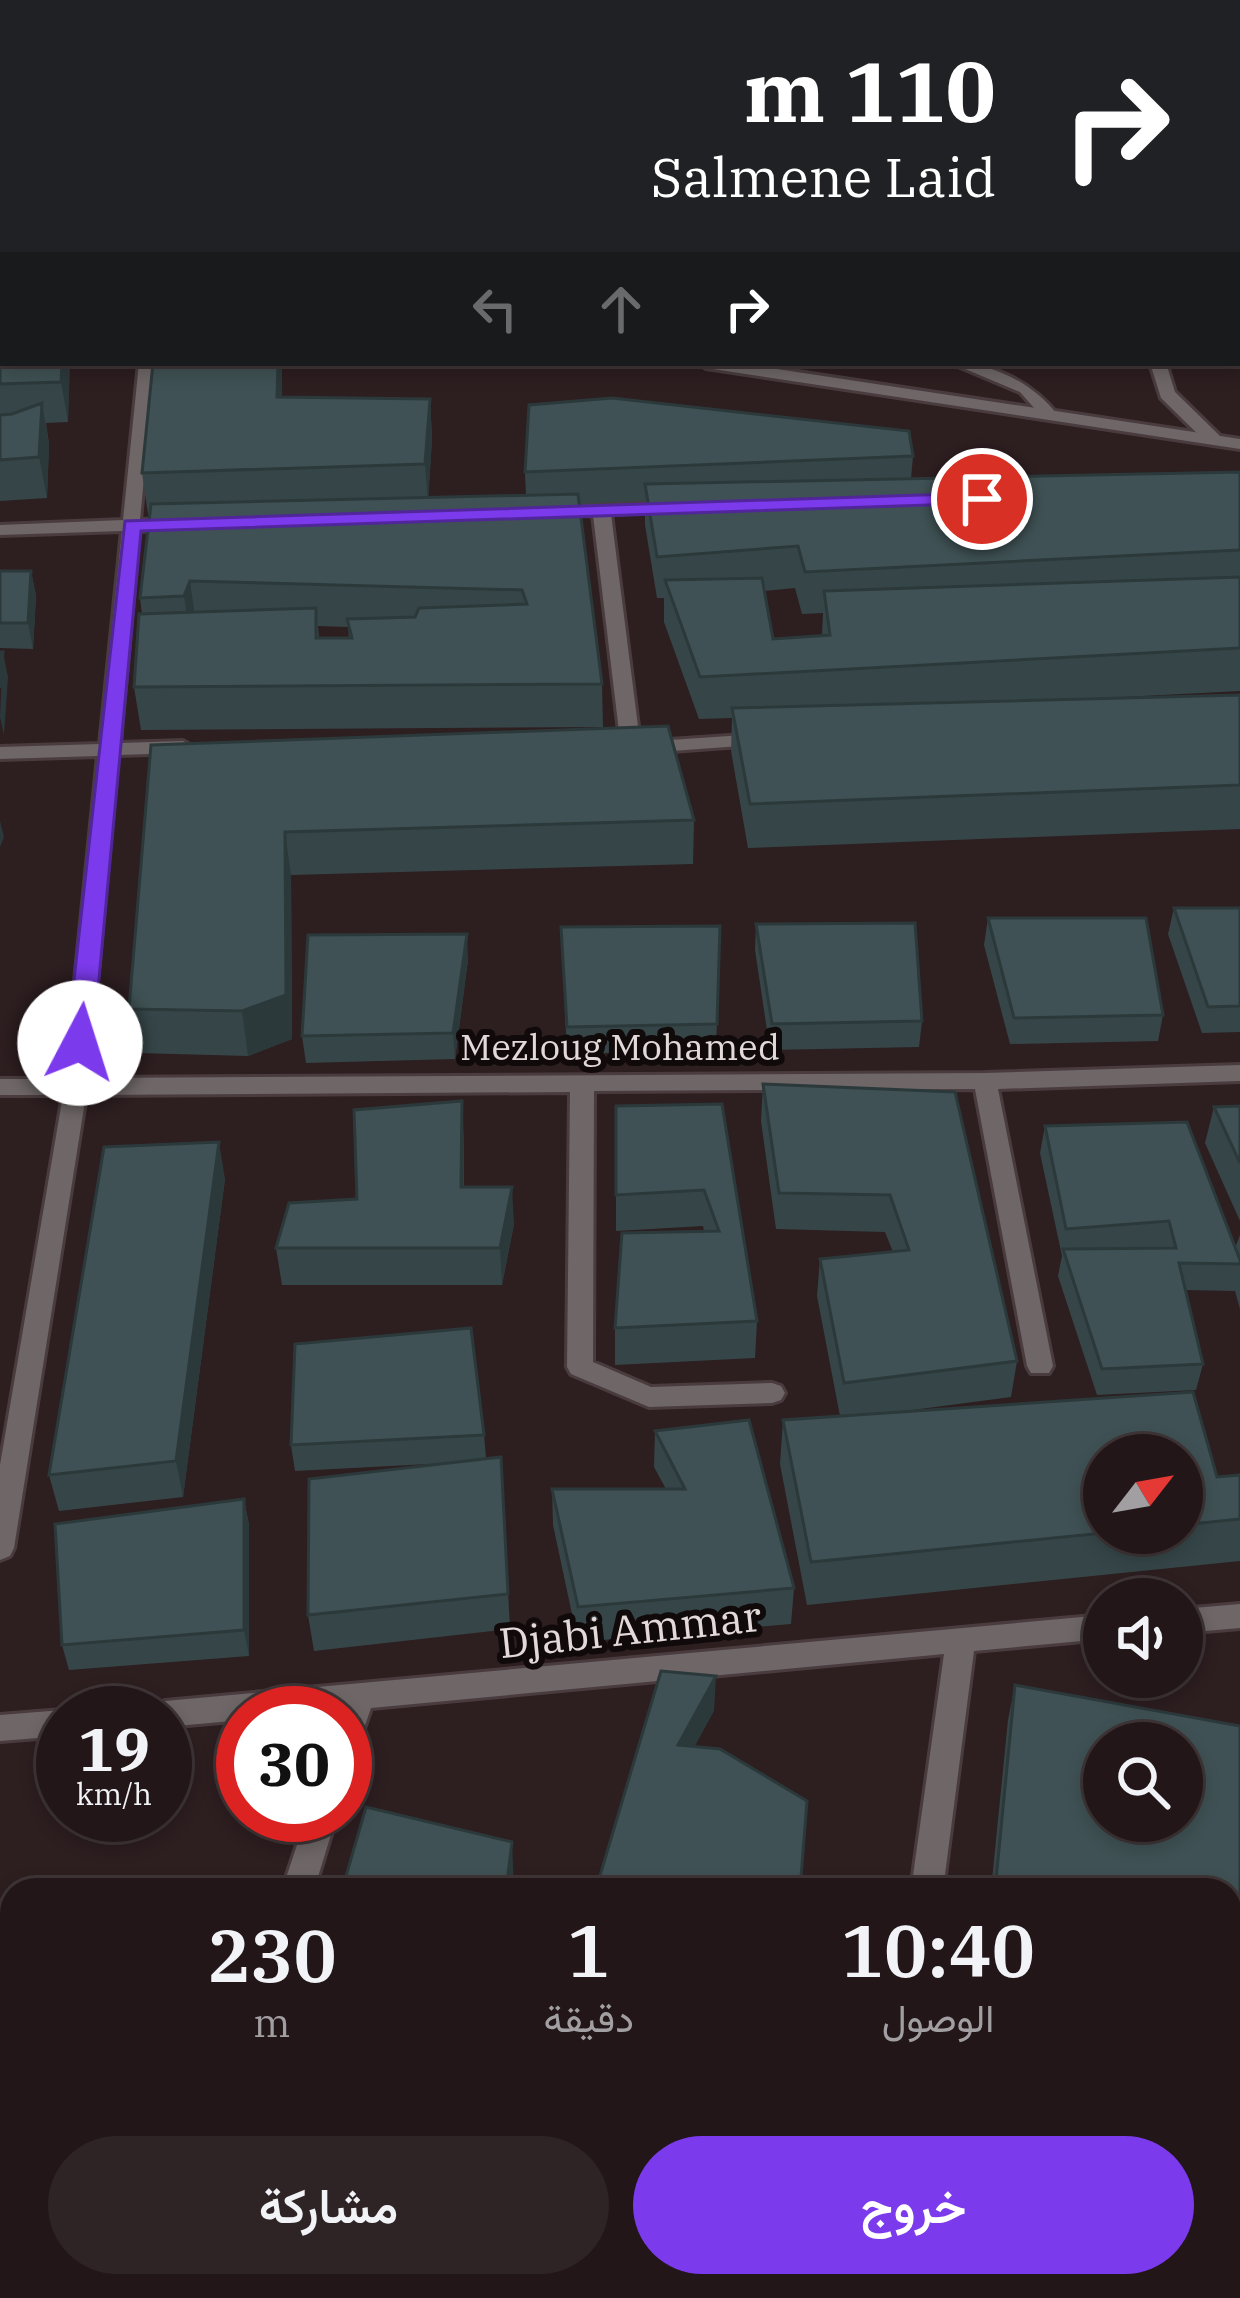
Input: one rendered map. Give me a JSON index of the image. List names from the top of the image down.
{
  "streets": {
    "street": ["Mezloug Mohamed", "Djabi Ammar"]
  },
  "north": "top right",
  "page": {
    "turn": ["110 m", "Salmene Laid"],
    "speed": "19 km/h",
    "limit": "30",
    "eta": [
      "10:40",
      "الوصول",
      "1",
      "دقيقة",
      "230",
      "m"
    ],
    "buttons": ["خروج", "مشاركة"]
  }
}
